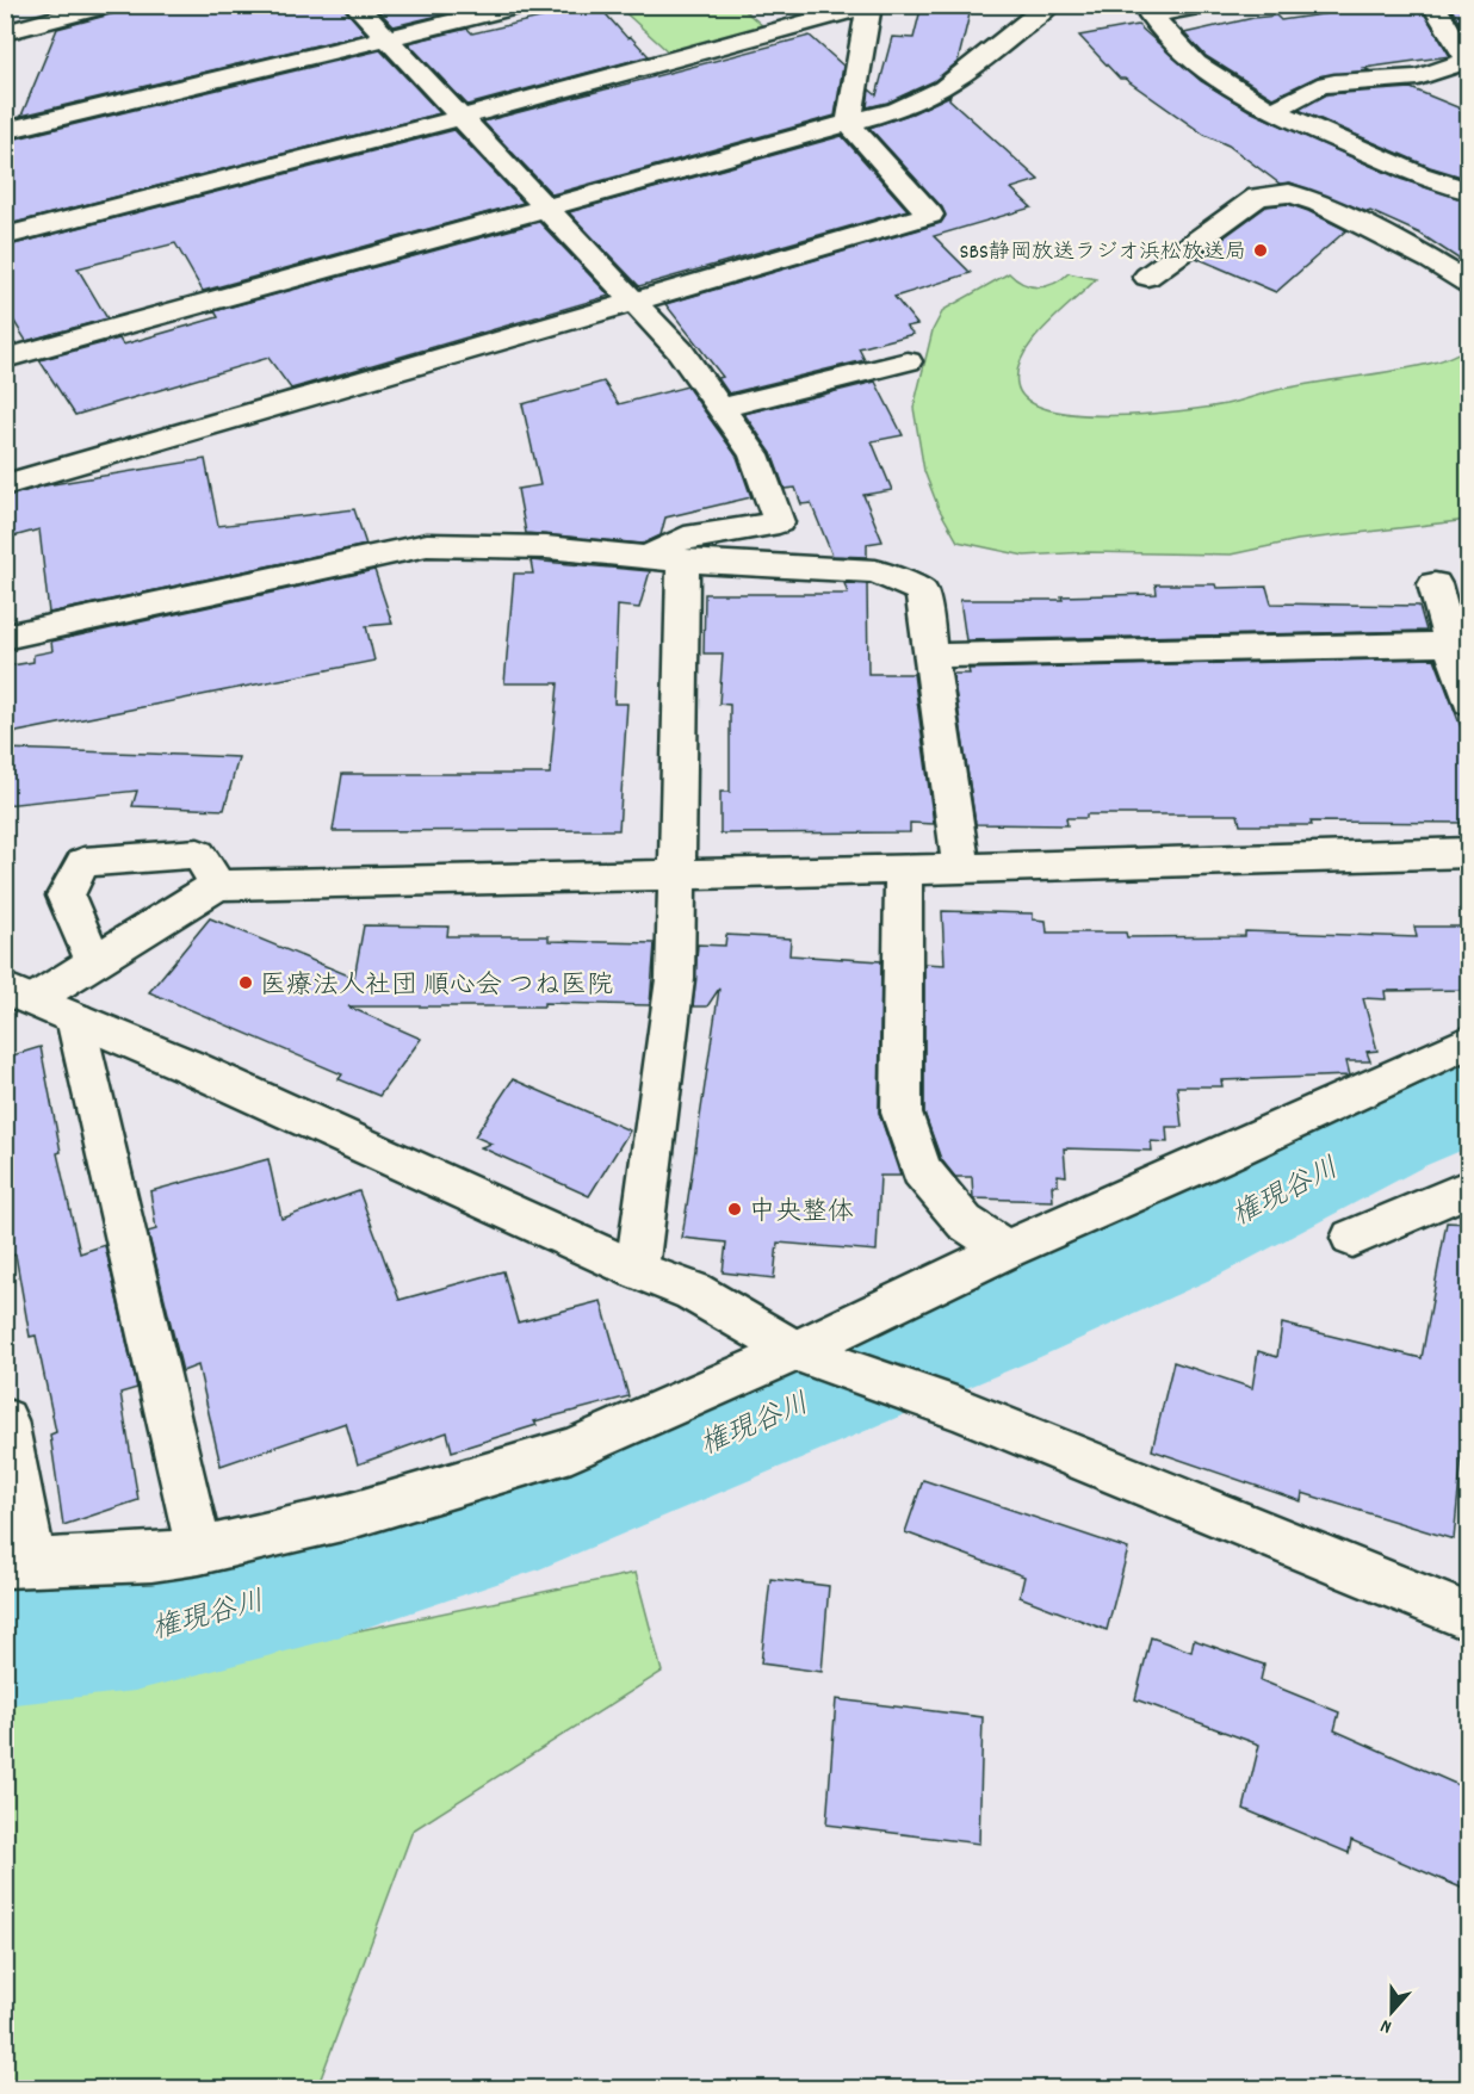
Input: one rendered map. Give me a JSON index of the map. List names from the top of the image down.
{
  "water": ["権現谷川"],
  "places": ["SBS静岡放送ラジオ浜松放送局", "医療法人社団 順心会 つね医院", "中央整体"],
  "north": "bottom"
}
